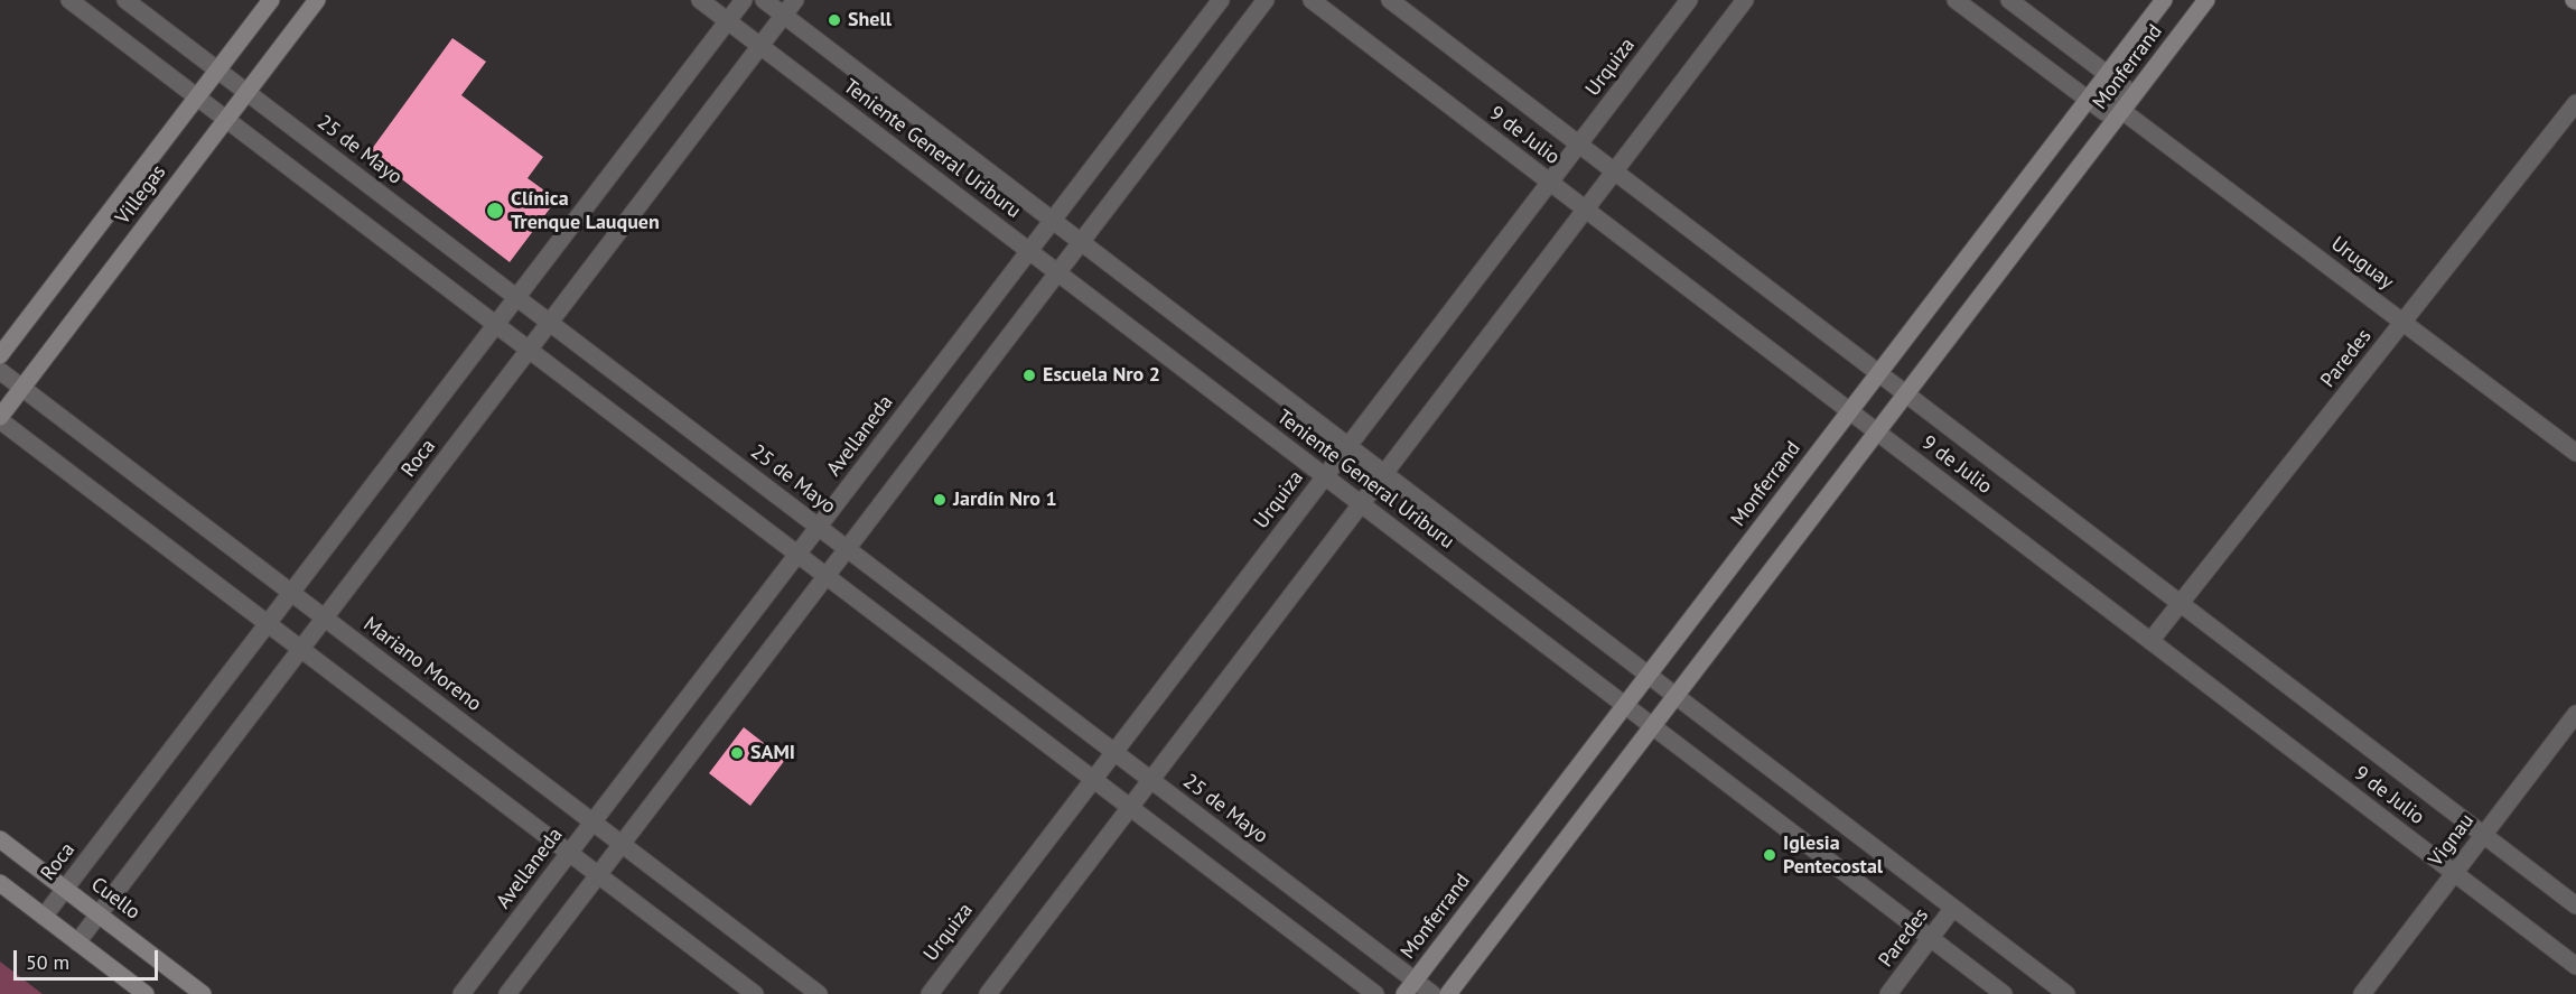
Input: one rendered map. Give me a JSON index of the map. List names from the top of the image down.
{
  "streets": {
    "street": [
      "Urquiza",
      "Monferrand",
      "9 de Julio",
      "Teniente General Uriburu",
      "25 de Mayo",
      "Villegas",
      "Uruguay",
      "Paredes",
      "Avellaneda",
      "Roca",
      "Mariano Moreno",
      "Vignau",
      "Cuello"
    ]
  },
  "crossings": [
    ["Urquiza", "9 de Julio"],
    ["Urquiza", "Teniente General Uriburu"],
    ["Urquiza", "25 de Mayo"],
    ["Monferrand", "9 de Julio"],
    ["Monferrand", "Teniente General Uriburu"],
    ["Monferrand", "25 de Mayo"],
    ["Monferrand", "Uruguay"],
    ["9 de Julio", "Paredes"],
    ["9 de Julio", "Vignau"],
    ["Teniente General Uriburu", "Paredes"],
    ["Teniente General Uriburu", "Avellaneda"],
    ["Teniente General Uriburu", "Roca"],
    ["25 de Mayo", "Villegas"],
    ["25 de Mayo", "Avellaneda"],
    ["25 de Mayo", "Roca"],
    ["Villegas", "Mariano Moreno"],
    ["Uruguay", "Paredes"],
    ["Avellaneda", "Mariano Moreno"],
    ["Roca", "Mariano Moreno"],
    ["Roca", "Cuello"]
  ],
  "places": [
    "Shell",
    "Clínica Trenque Lauquen",
    "Escuela Nro 2",
    "Jardín Nro 1",
    "SAMI",
    "Iglesia Pentecostal"
  ],
  "scale_bar": "50 m"
}
